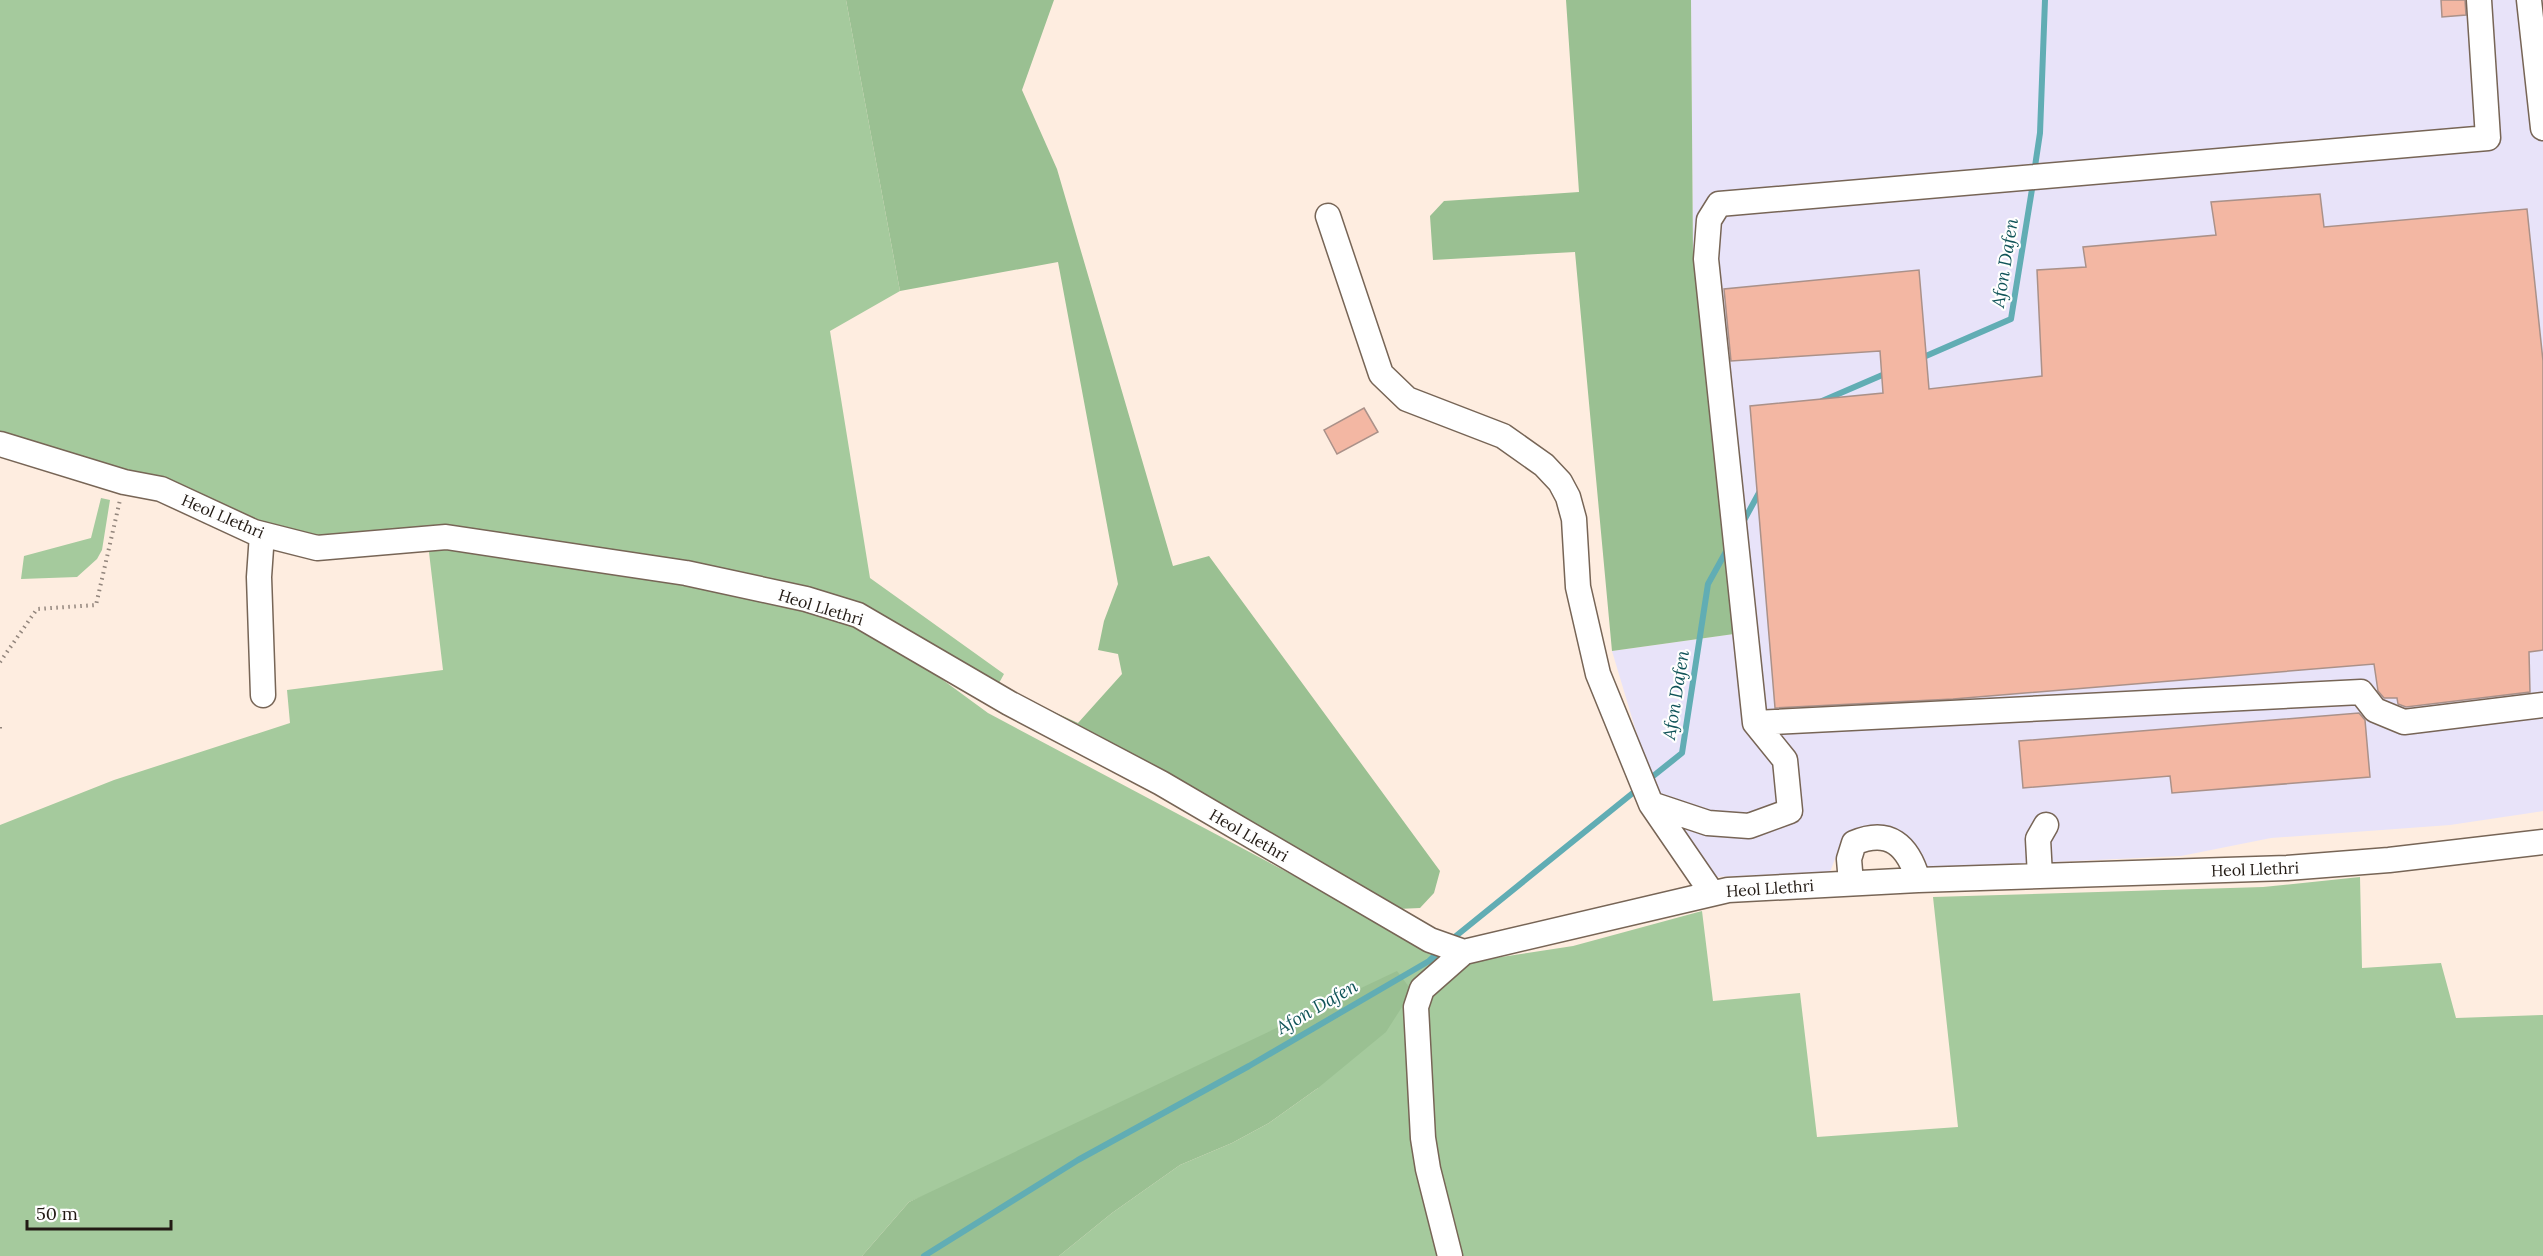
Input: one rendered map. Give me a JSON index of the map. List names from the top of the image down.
{
  "streets": {
    "street": ["Heol Llethri"]
  },
  "water": ["Afon Dafen"],
  "scale_bar": "50 m"
}
